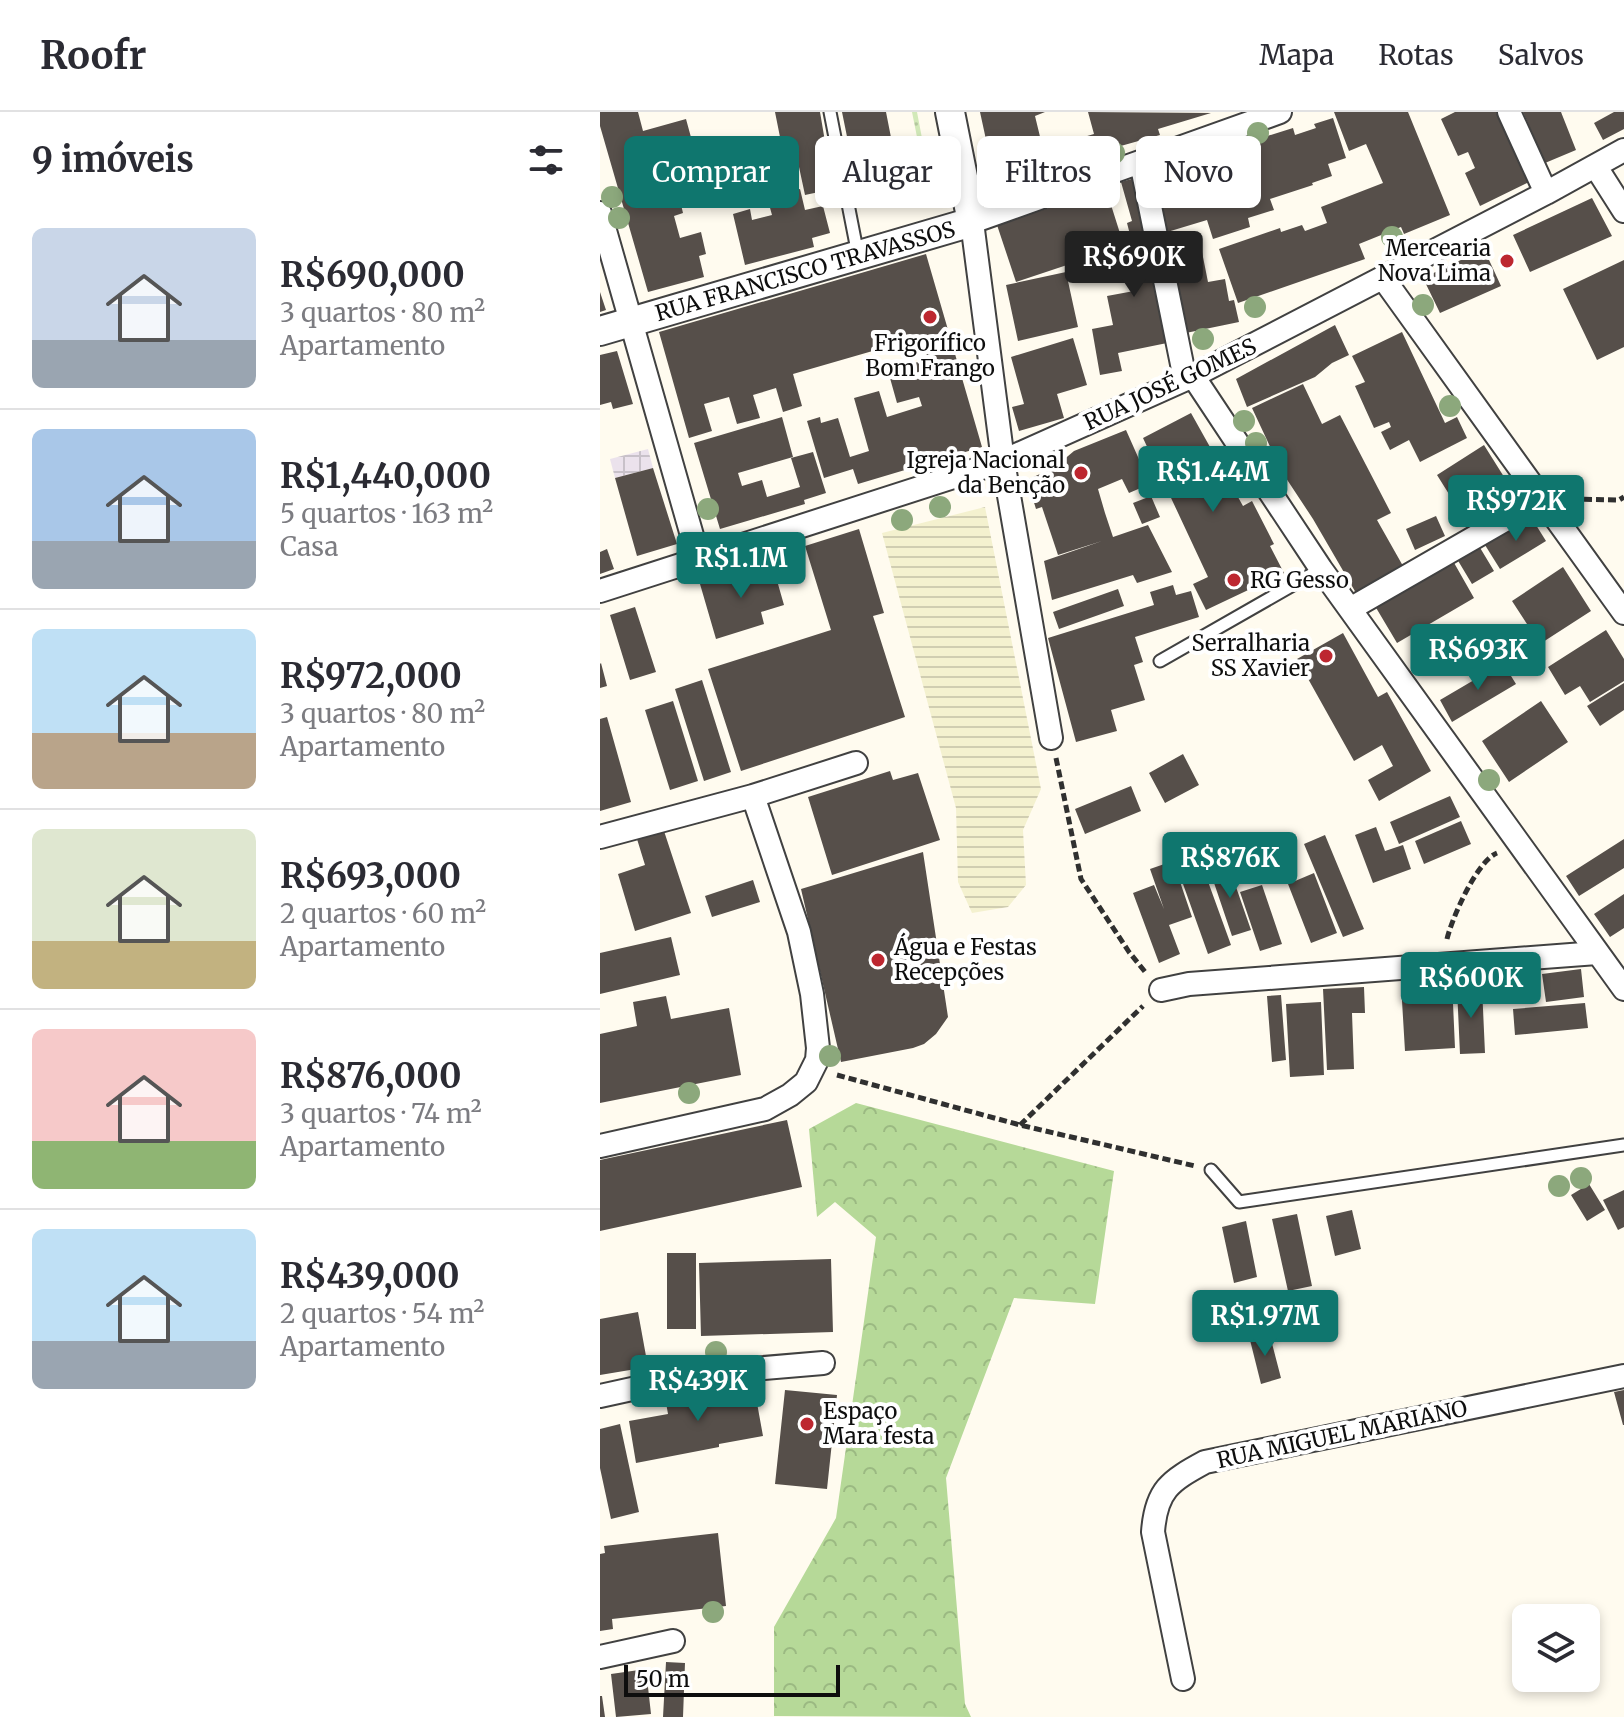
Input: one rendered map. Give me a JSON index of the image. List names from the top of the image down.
{
  "streets": {
    "street": ["RUA FRANCISCO TRAVASSOS", "RUA JOSÉ GOMES", "RUA MIGUEL MARIANO"]
  },
  "places": [
    "Mercearia Nova Lima",
    "Frigorífico Bom Frango",
    "Igreja Nacional da Benção",
    "RG Gesso",
    "Serralharia SS Xavier",
    "Água e Festas Recepções",
    "Espaço Mara festa"
  ],
  "scale_bar": "50 m",
  "page": {
    "header": "Roofr",
    "nav": ["Mapa", "Rotas", "Salvos"],
    "heading": "9 imóveis",
    "chip": [
      "Comprar",
      "Alugar",
      "Filtros",
      "Novo"
    ],
    "list": [
      {
        "name": "R$690,000",
        "note": "3 quartos · 80 m² · Apartamento"
      },
      {
        "name": "R$1,440,000",
        "note": "5 quartos · 163 m² · Casa"
      },
      {
        "name": "R$972,000",
        "note": "3 quartos · 80 m² · Apartamento"
      },
      {
        "name": "R$693,000",
        "note": "2 quartos · 60 m² · Apartamento"
      },
      {
        "name": "R$876,000",
        "note": "3 quartos · 74 m² · Apartamento"
      },
      {
        "name": "R$439,000",
        "note": "2 quartos · 54 m² · Apartamento"
      }
    ],
    "price": [
      "R$690K",
      "R$1.44M",
      "R$972K",
      "R$1.1M",
      "R$693K",
      "R$876K",
      "R$600K",
      "R$1.97M",
      "R$439K"
    ],
    "scale": "50 m"
  }
}
